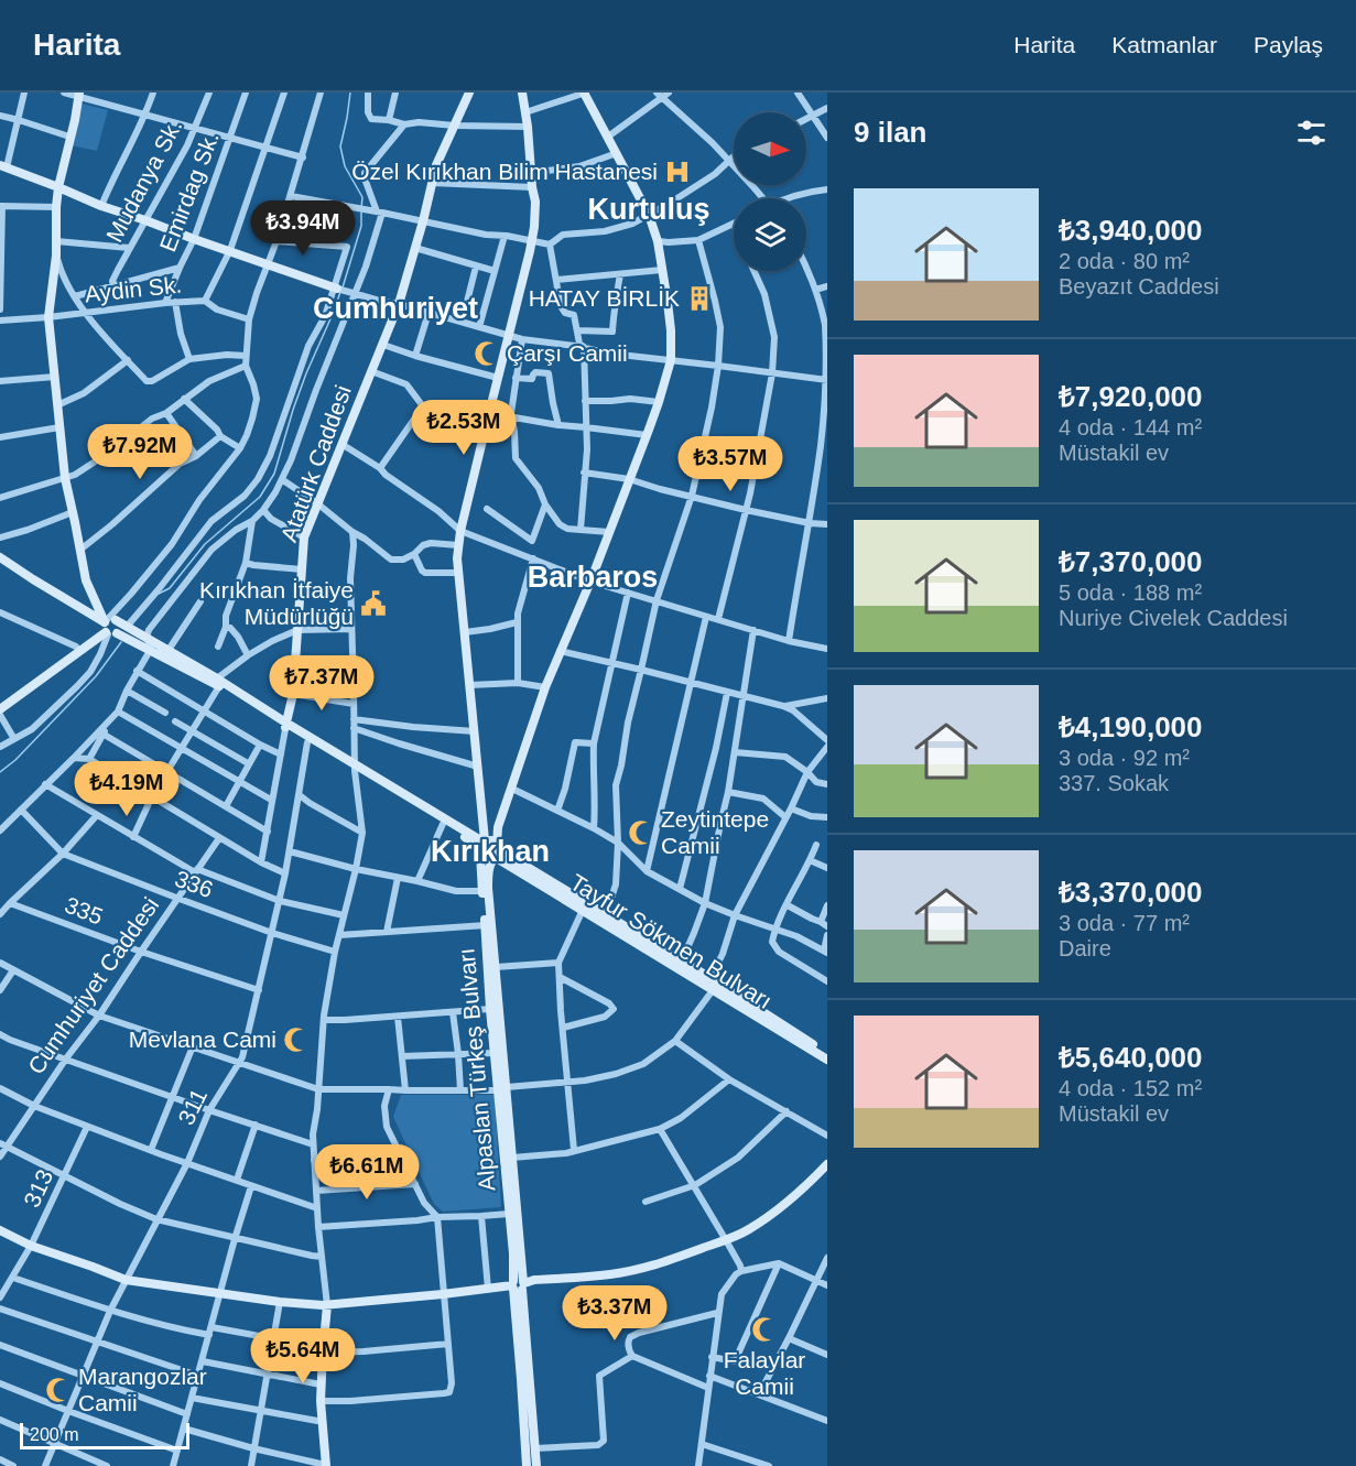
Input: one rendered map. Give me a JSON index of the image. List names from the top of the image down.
{
  "streets": {
    "street": [
      "Mudanya Sk.",
      "Emirdag Sk.",
      "Aydin Sk.",
      "Atatürk Caddesi",
      "336",
      "335",
      "Tayfur Sökmen Bulvarı",
      "Cumhuriyet Caddesi",
      "Alpaslan Türkeş Bulvarı",
      "311",
      "313"
    ]
  },
  "crossings": [
    ["Emirdag Sk.", "Aydin Sk."],
    ["336", "Cumhuriyet Caddesi"],
    ["336", "311"],
    ["335", "Cumhuriyet Caddesi"],
    ["335", "311"],
    ["Tayfur Sökmen Bulvarı", "Alpaslan Türkeş Bulvarı"]
  ],
  "districts": [
    "Kurtuluş",
    "Cumhuriyet",
    "Barbaros",
    "Kırıkhan"
  ],
  "places": {
    "hospital": ["Özel Kırıkhan Bilim Hastanesi"],
    "building": ["HATAY BİRLİK"],
    "mosque": [
      "Çarşı Camii",
      "Zeytintepe Camii",
      "Mevlana Cami",
      "Falaylar Camii",
      "Marangozlar Camii"
    ],
    "public building": ["Kırıkhan İtfaiye Müdürlüğü"]
  },
  "scale_bar": "200 m",
  "north": "right",
  "page": {
    "header": "Harita",
    "nav": ["Harita", "Katmanlar", "Paylaş"],
    "heading": "9 ilan",
    "list": [
      {
        "name": "₺3,940,000",
        "note": "2 oda · 80 m² · Beyazıt Caddesi"
      },
      {
        "name": "₺7,920,000",
        "note": "4 oda · 144 m² · Müstakil ev"
      },
      {
        "name": "₺7,370,000",
        "note": "5 oda · 188 m² · Nuriye Civelek Caddesi"
      },
      {
        "name": "₺4,190,000",
        "note": "3 oda · 92 m² · 337. Sokak"
      },
      {
        "name": "₺3,370,000",
        "note": "3 oda · 77 m² · Daire"
      },
      {
        "name": "₺5,640,000",
        "note": "4 oda · 152 m² · Müstakil ev"
      }
    ],
    "price": [
      "₺3.94M",
      "₺2.53M",
      "₺7.92M",
      "₺3.57M",
      "₺7.37M",
      "₺4.19M",
      "₺6.61M",
      "₺3.37M",
      "₺5.64M"
    ],
    "scale": "200 m"
  }
}
